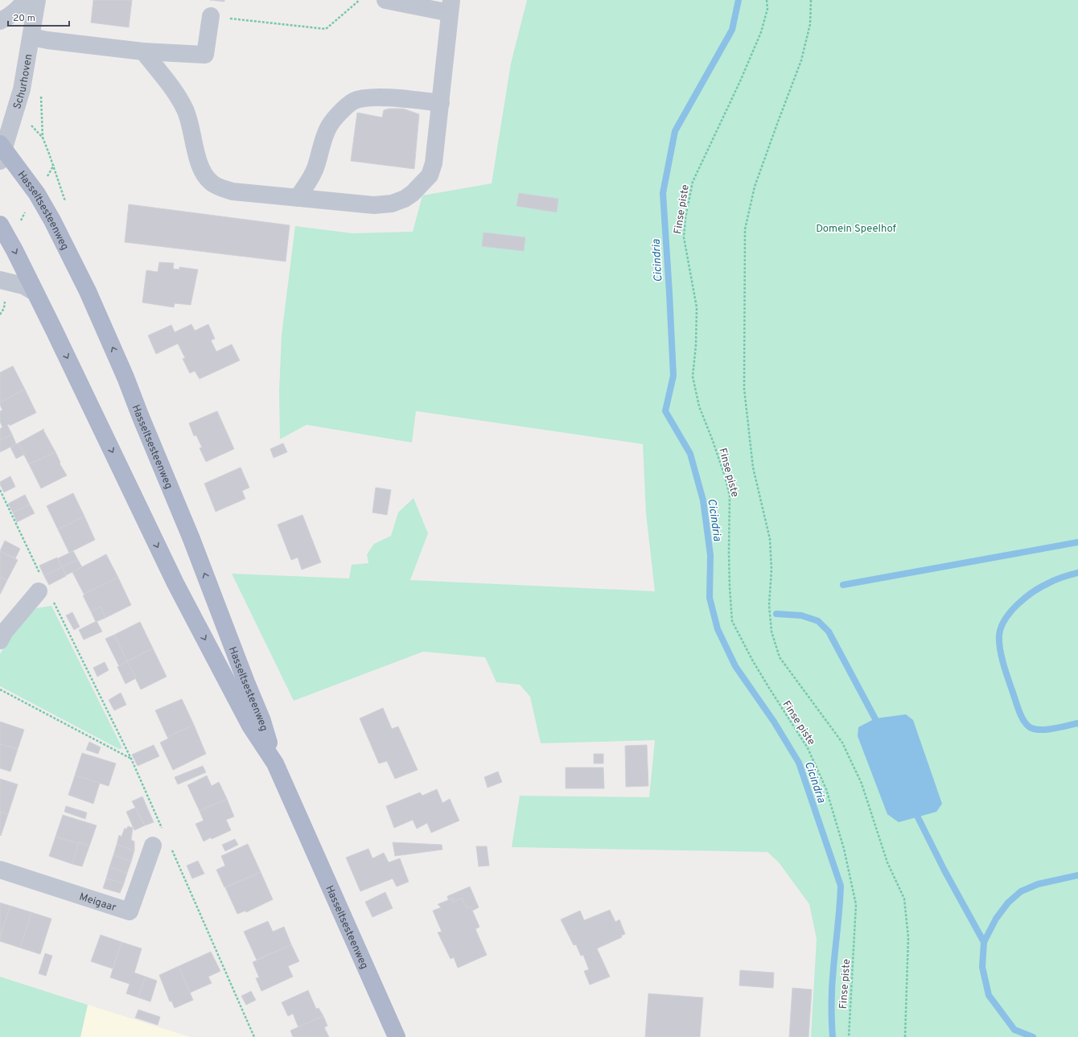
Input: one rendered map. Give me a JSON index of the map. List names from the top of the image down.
{
  "streets": {
    "main road": ["Hasseltsesteenweg"],
    "street": ["Schurhoven", "Meigaar"],
    "path": ["Finse piste"]
  },
  "crossings": [
    ["Schurhoven", "Hasseltsesteenweg"]
  ],
  "water": ["Cicindria"],
  "parks": ["Domein Speelhof"],
  "scale_bar": "20 m"
}
